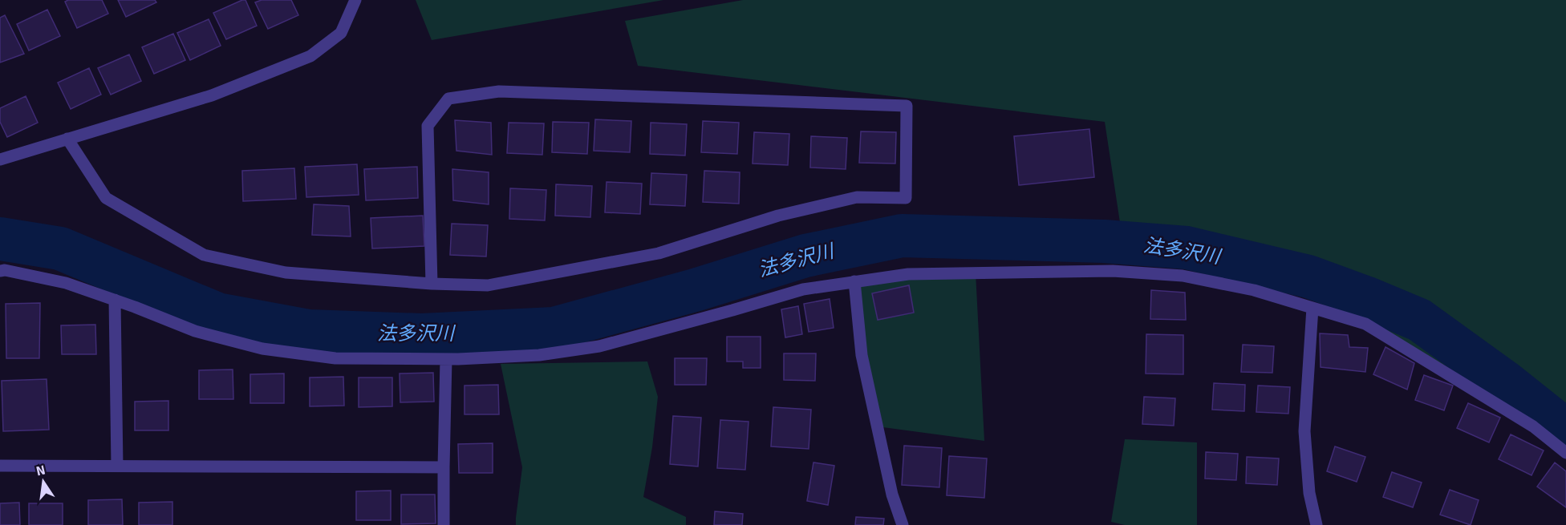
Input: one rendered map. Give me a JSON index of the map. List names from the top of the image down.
{
  "water": ["法多沢川"],
  "north": "top"
}
